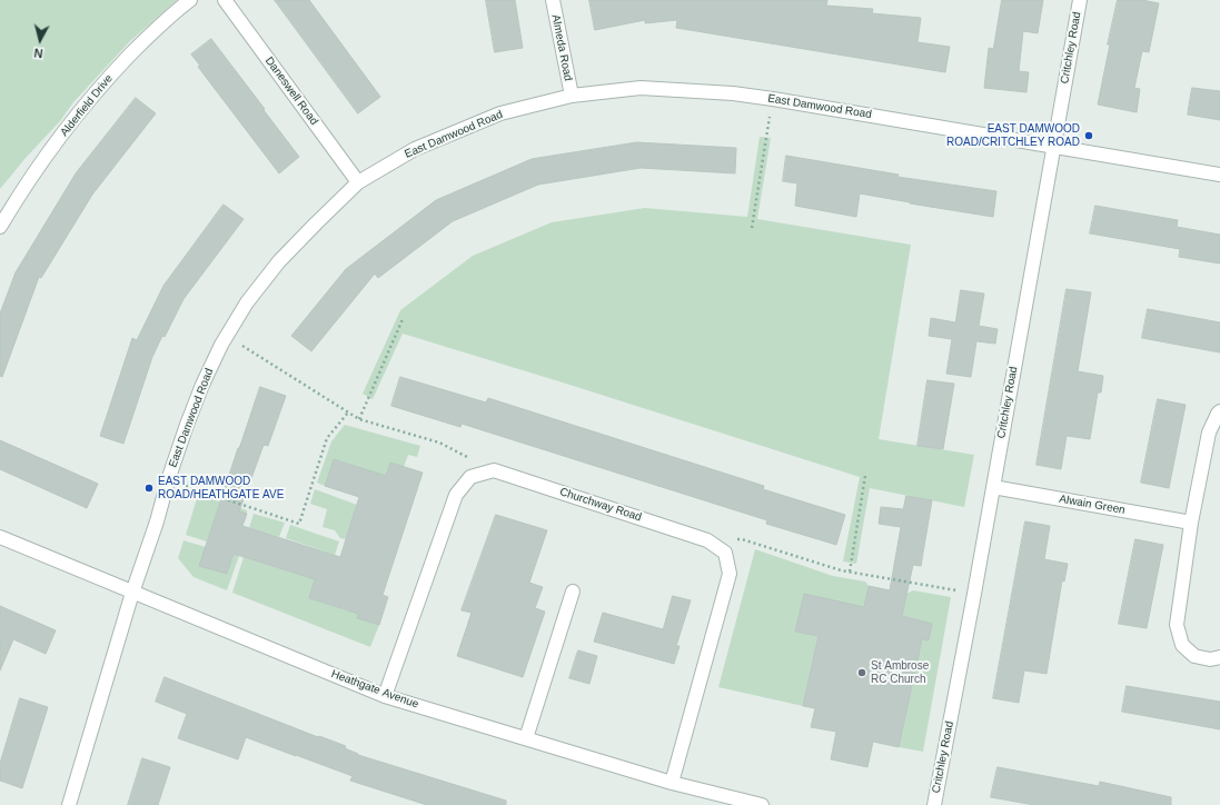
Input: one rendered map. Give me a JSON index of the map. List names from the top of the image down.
{
  "streets": {
    "street": [
      "Almeda Road",
      "Critchley Road",
      "Daneswell Road",
      "Alderfield Drive",
      "East Damwood Road",
      "Churchway Road",
      "Alwain Green",
      "Heathgate Avenue"
    ]
  },
  "crossings": [
    ["Almeda Road", "East Damwood Road"],
    ["Critchley Road", "East Damwood Road"],
    ["Critchley Road", "Alwain Green"],
    ["Daneswell Road", "East Damwood Road"],
    ["East Damwood Road", "Heathgate Avenue"],
    ["Churchway Road", "Heathgate Avenue"]
  ],
  "places": ["EAST DAMWOOD ROAD/CRITCHLEY ROAD", "EAST DAMWOOD ROAD/HEATHGATE AVE", "St Ambrose RC Church"],
  "north": "bottom"
}
